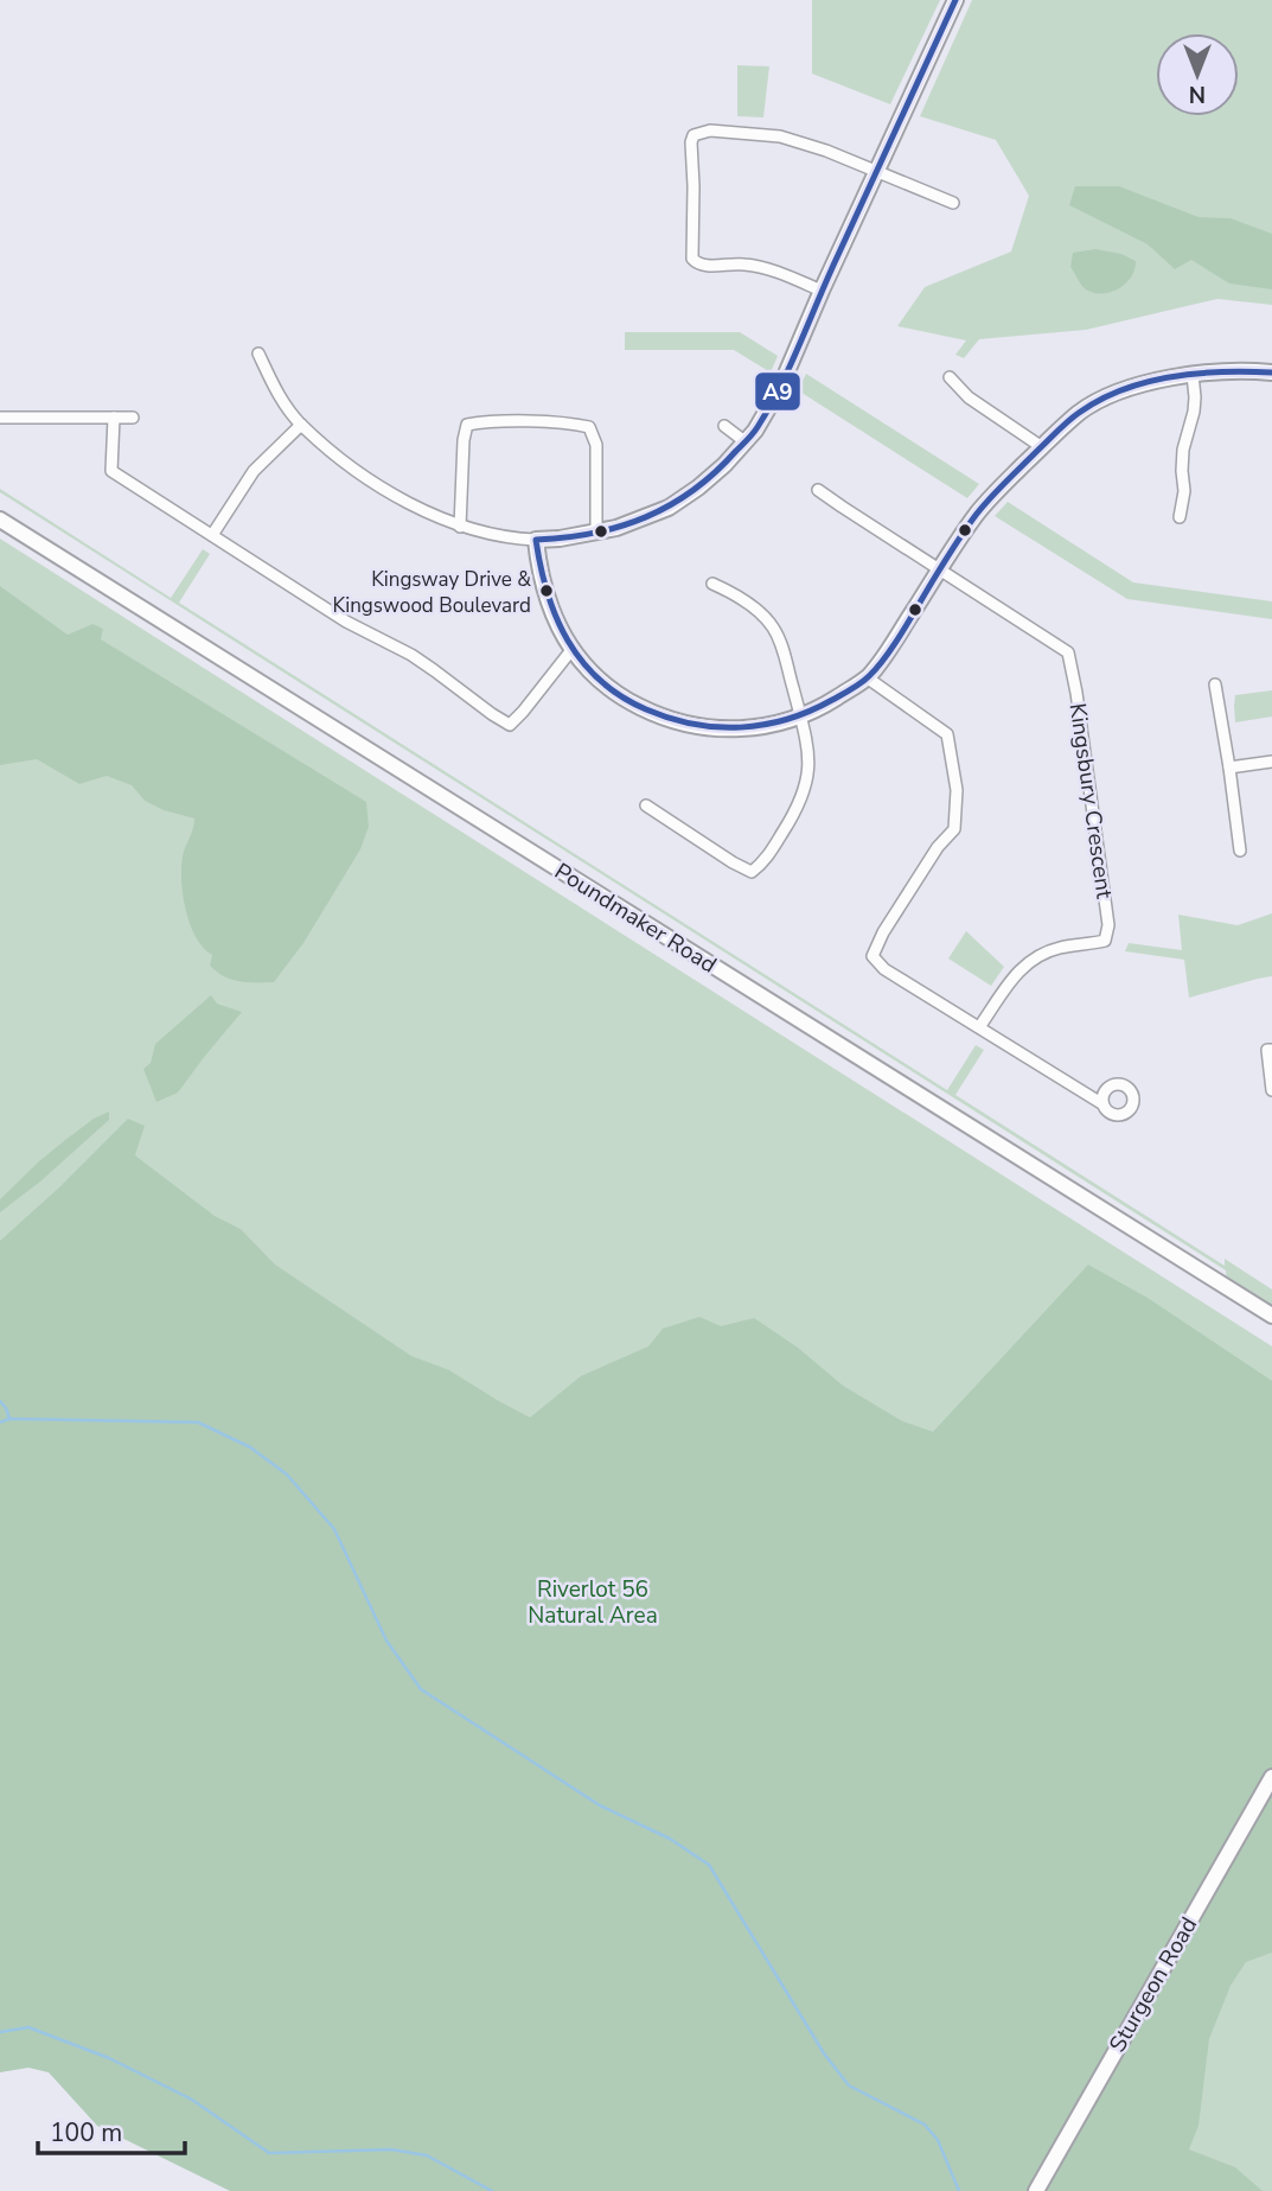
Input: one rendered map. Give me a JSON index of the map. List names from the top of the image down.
{
  "streets": {
    "street": ["Kingsbury Crescent", "Poundmaker Road", "Sturgeon Road"]
  },
  "parks": ["Riverlot 56 Natural Area"],
  "places": ["Kingsway Drive & Kingswood Boulevard"],
  "lines": ["transit line A9"],
  "scale_bar": "100 m",
  "north": "bottom"
}
